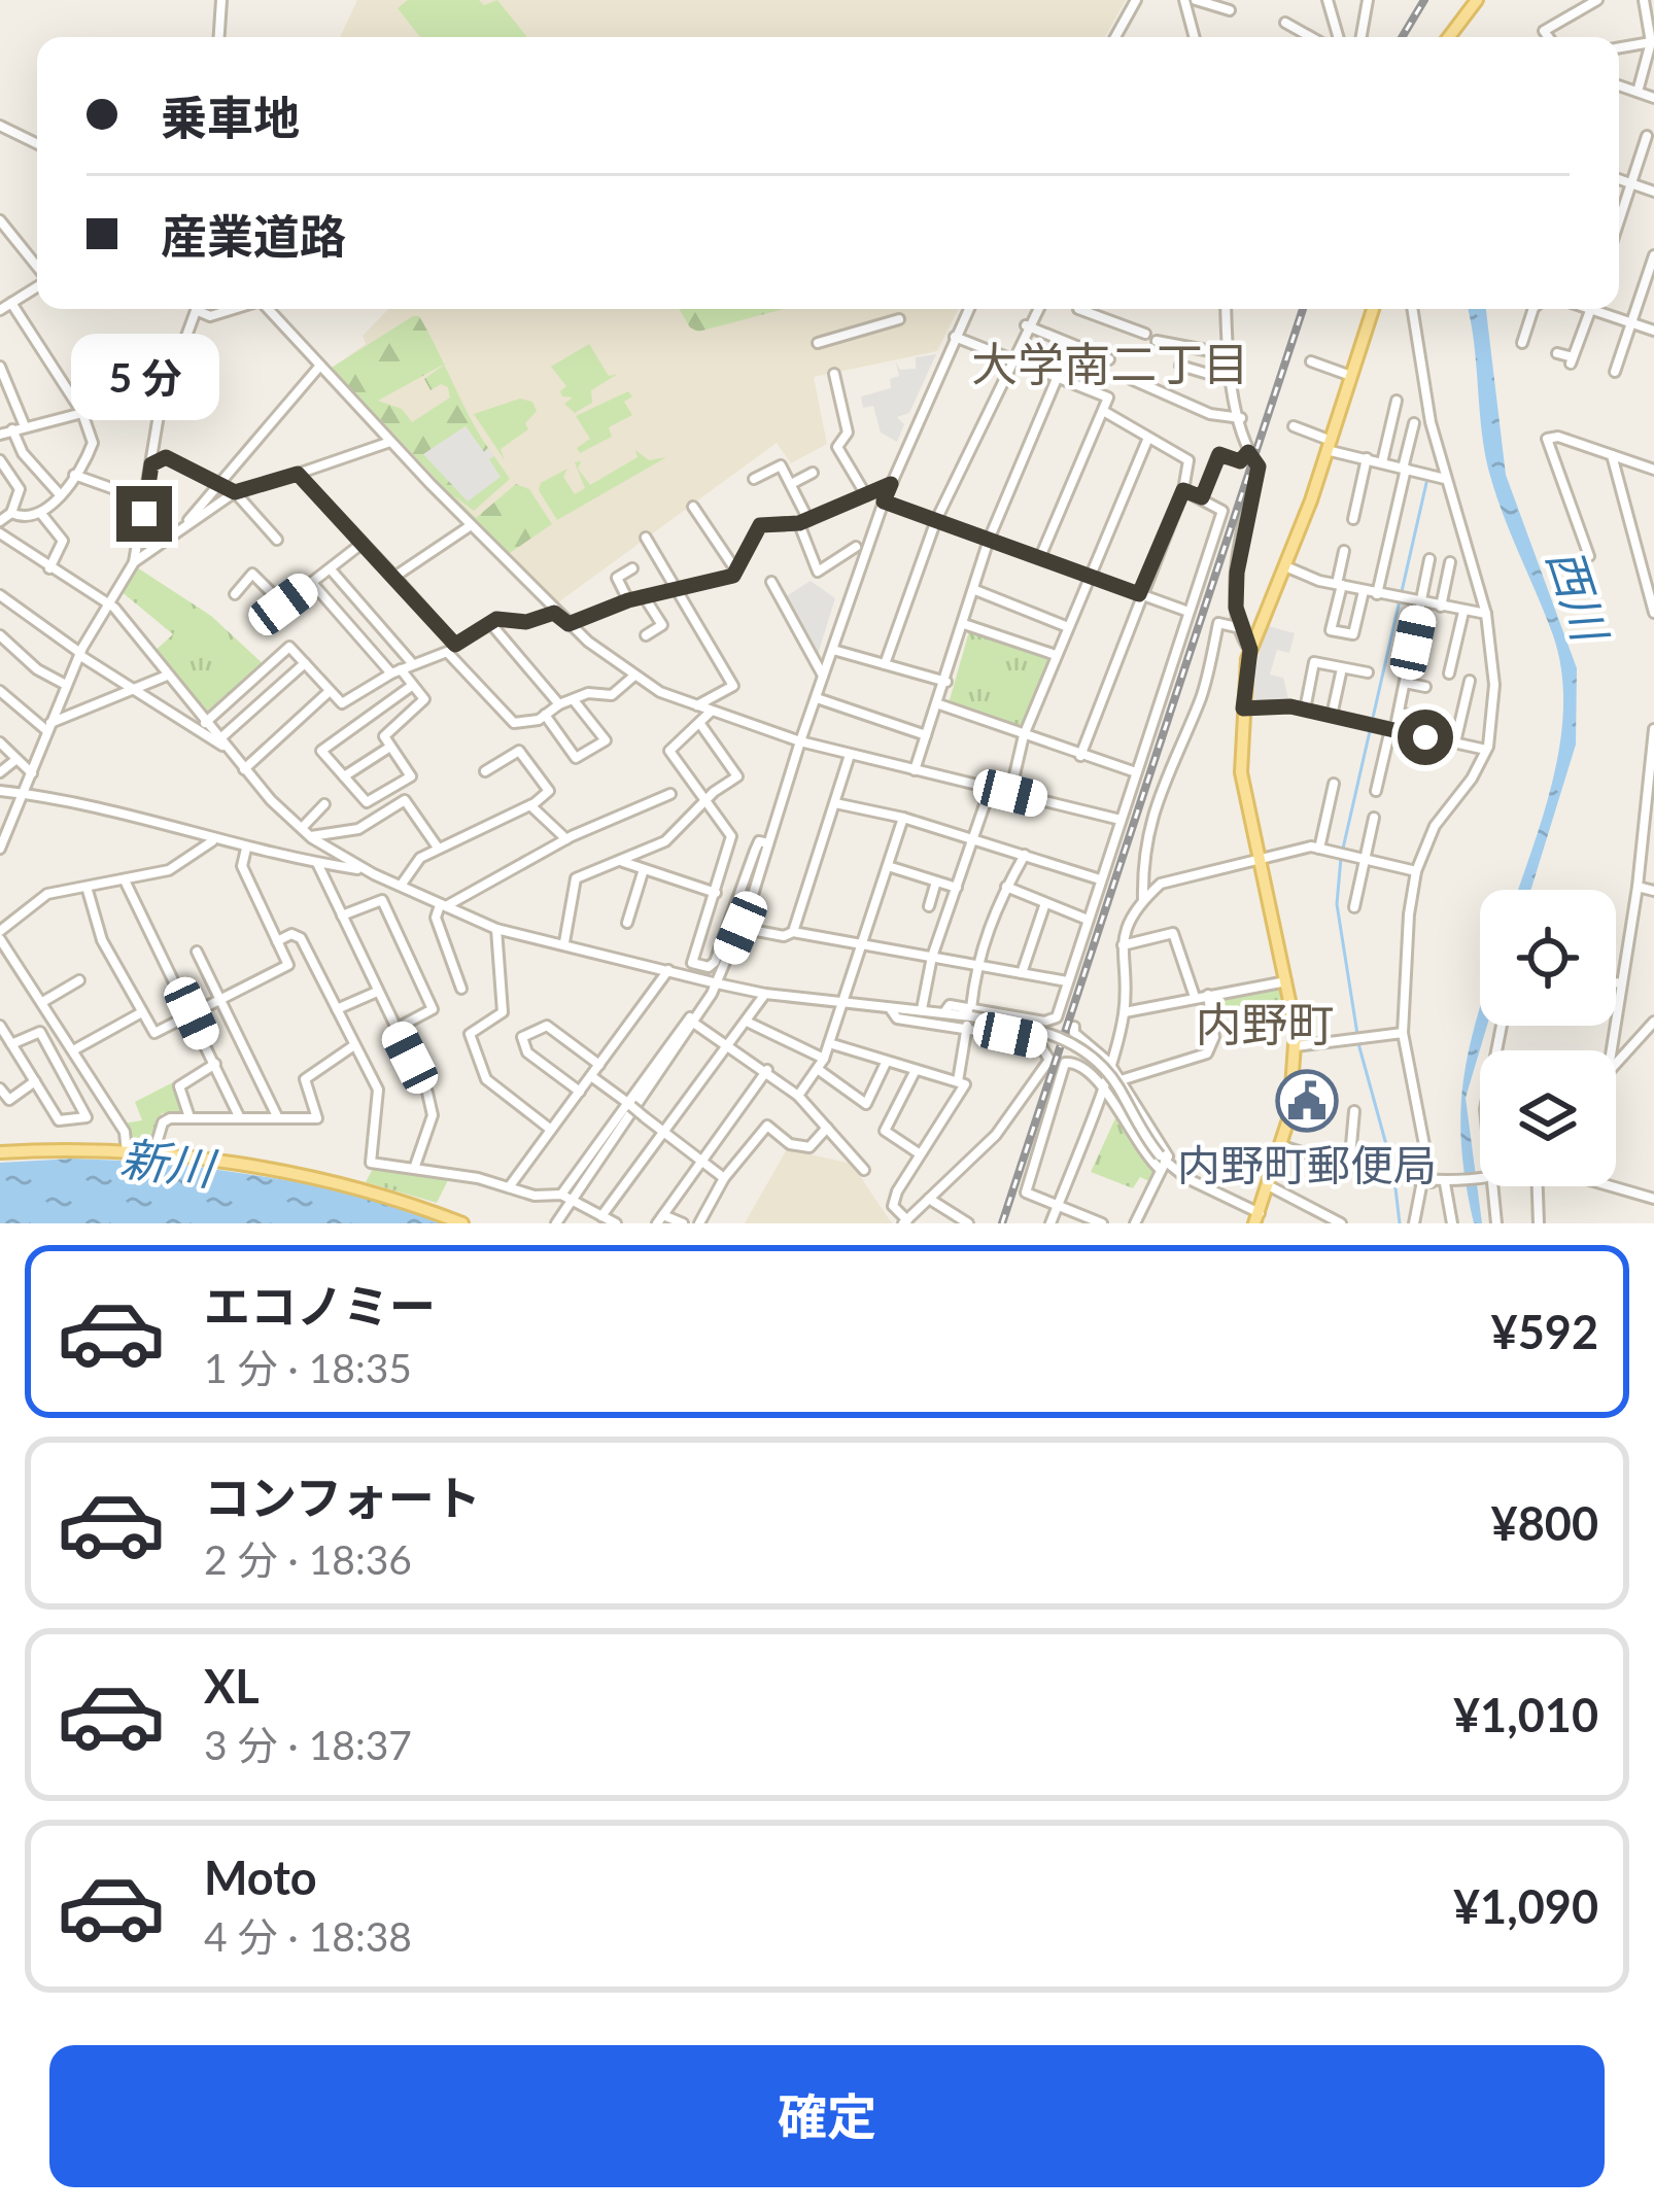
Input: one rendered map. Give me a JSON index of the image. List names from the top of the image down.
{
  "districts": ["大学南二丁目", "内野町"],
  "water": ["西川", "新川"],
  "places": {
    "public building": ["内野町郵便局"]
  },
  "page": {
    "banner": ["乗車地", "産業道路"],
    "bubble": "5 分",
    "list": [
      {
        "name": "エコノミー",
        "note": "1 分 · 18:35",
        "value": "¥592"
      },
      {
        "name": "コンフォート",
        "note": "2 分 · 18:36",
        "value": "¥800"
      },
      {
        "name": "XL",
        "note": "3 分 · 18:37",
        "value": "¥1,010"
      },
      {
        "name": "Moto",
        "note": "4 分 · 18:38",
        "value": "¥1,090"
      }
    ],
    "buttons": "確定"
  }
}
